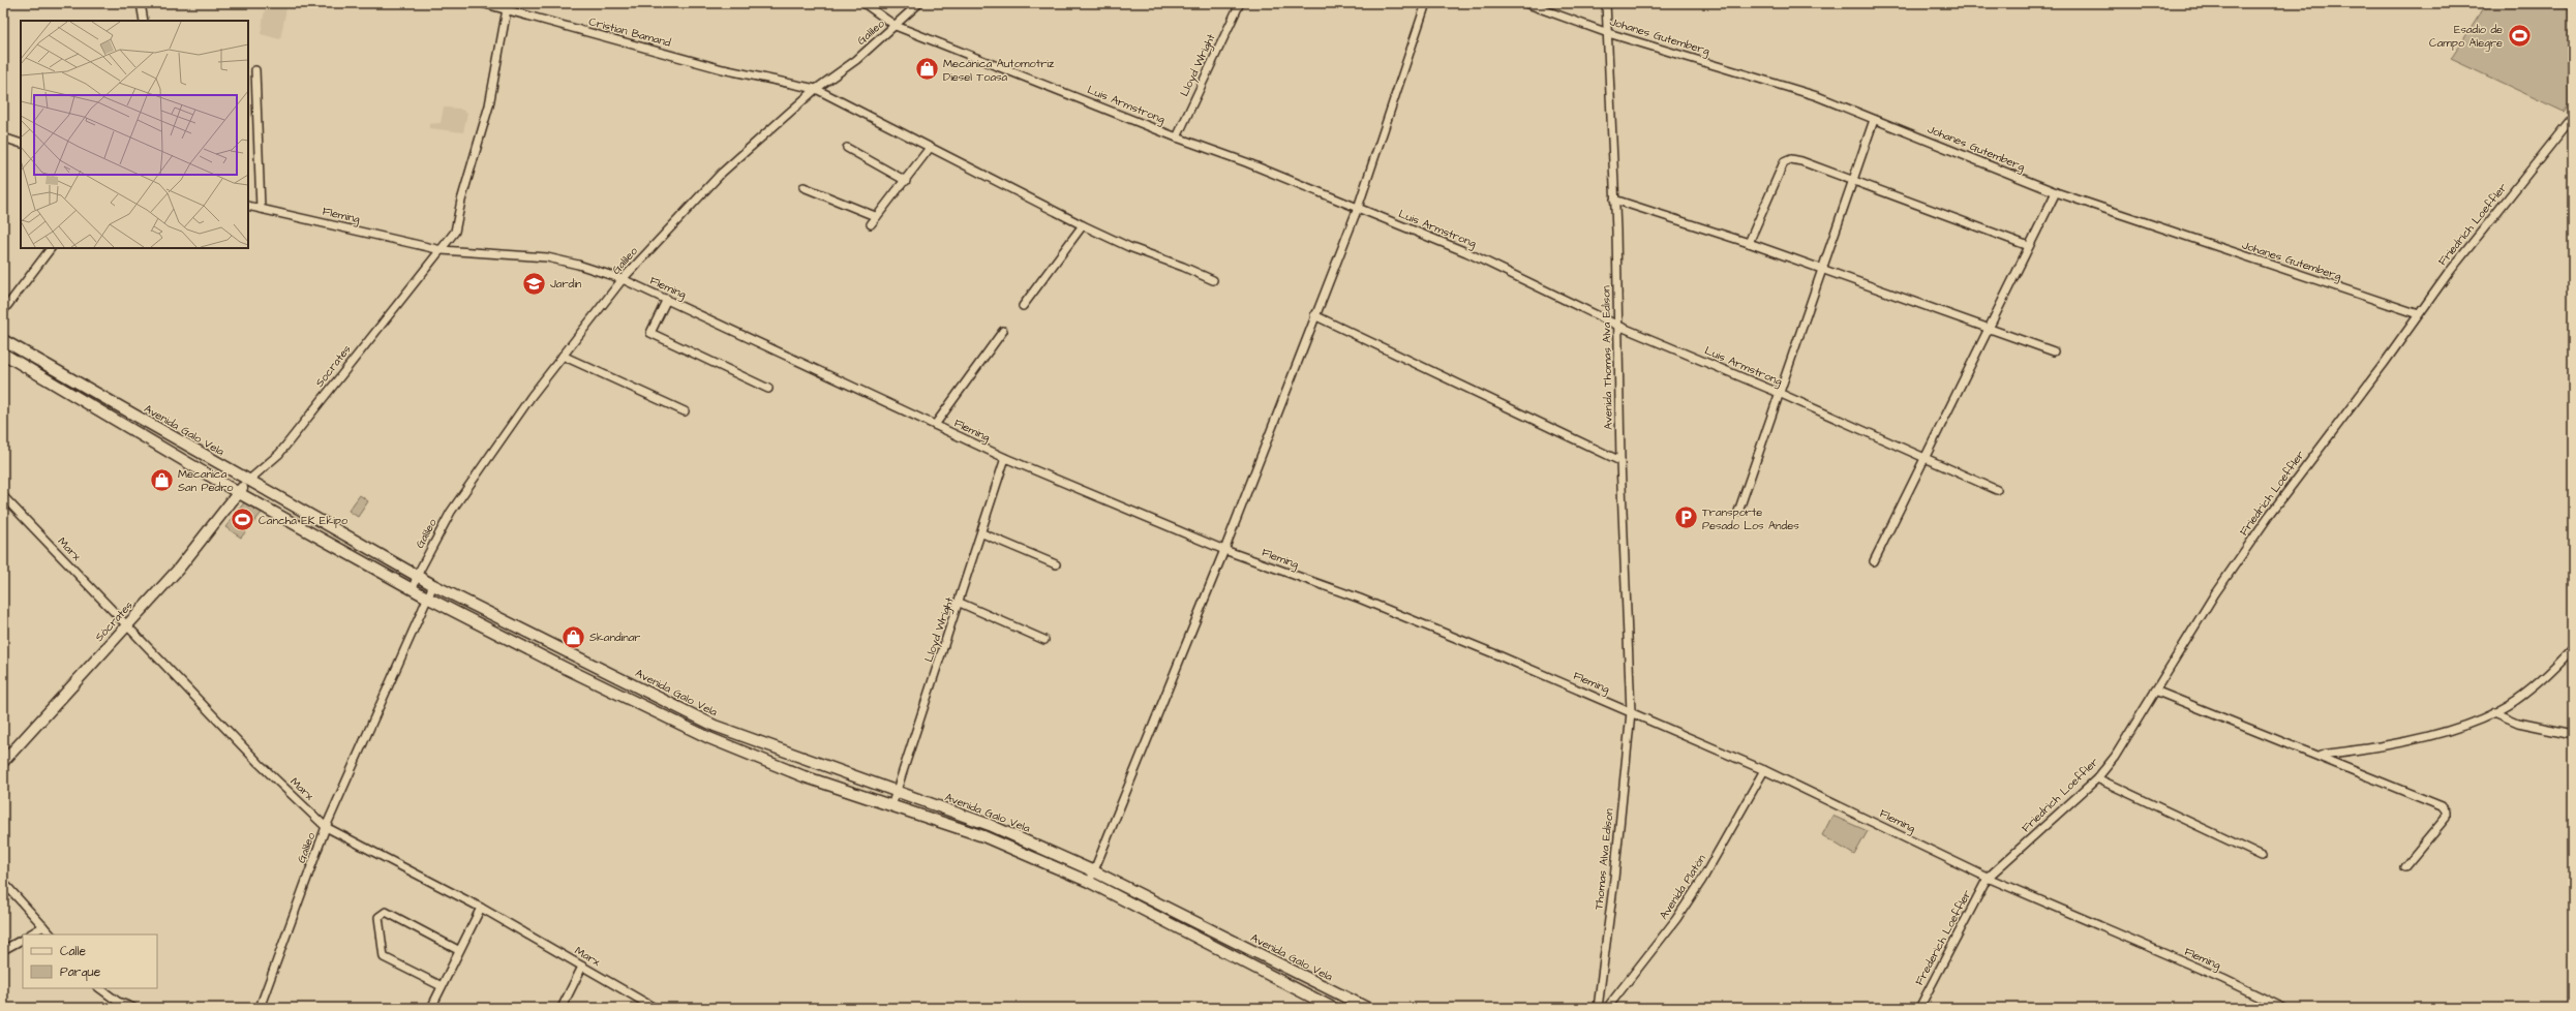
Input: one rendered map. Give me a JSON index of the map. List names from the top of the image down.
{
  "streets": {
    "main road": ["Socrates", "Avenida Galo Vela", "Sócrates"],
    "street": [
      "Cristian Bamand",
      "Galileo",
      "Johanes Gutemberg",
      "Lloyd Wright",
      "Luis Armstrong",
      "Fleming",
      "Friedrich Loeffler",
      "Avenida Thomas Alva Edison",
      "Marx",
      "Thomas Alva Edison",
      "Avenida Platón",
      "Frederich Loeffler"
    ]
  },
  "crossings": [
    ["Cristian Bamand", "Galileo"],
    ["Cristian Bamand", "Socrates"],
    ["Galileo", "Luis Armstrong"],
    ["Galileo", "Fleming"],
    ["Galileo", "Avenida Galo Vela"],
    ["Galileo", "Marx"],
    ["Johanes Gutemberg", "Friedrich Loeffler"],
    ["Johanes Gutemberg", "Avenida Thomas Alva Edison"],
    ["Lloyd Wright", "Luis Armstrong"],
    ["Lloyd Wright", "Fleming"],
    ["Lloyd Wright", "Avenida Galo Vela"],
    ["Luis Armstrong", "Avenida Thomas Alva Edison"],
    ["Fleming", "Friedrich Loeffler"],
    ["Fleming", "Avenida Thomas Alva Edison"],
    ["Fleming", "Socrates"],
    ["Fleming", "Thomas Alva Edison"],
    ["Fleming", "Avenida Platón"],
    ["Fleming", "Frederich Loeffler"],
    ["Friedrich Loeffler", "Frederich Loeffler"],
    ["Avenida Thomas Alva Edison", "Thomas Alva Edison"],
    ["Socrates", "Avenida Galo Vela"],
    ["Socrates", "Sócrates"],
    ["Marx", "Sócrates"]
  ],
  "places": {
    "sports": ["Esadio de Campo Alegre", "Cancha EK Ekipo"],
    "shop": ["Mecánica Automotriz Diesel Toasa", "Mecanica San Pedro", "Skandinar"],
    "school or university": ["Jardin"],
    "parking": ["Transporte Pesado Los Andes"]
  },
  "legend": ["Calle", "Parque"]
}
